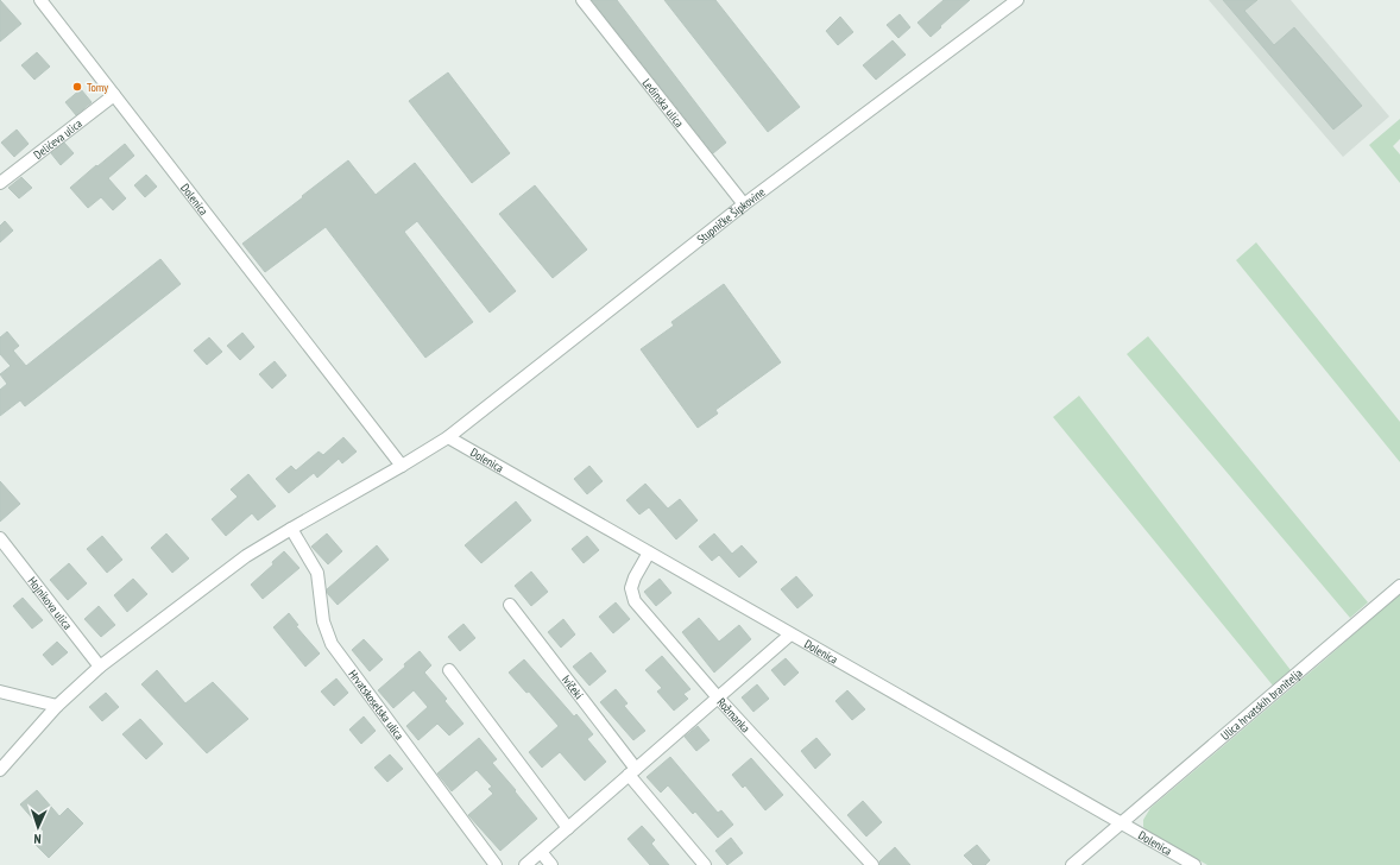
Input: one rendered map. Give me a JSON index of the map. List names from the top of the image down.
{
  "streets": {
    "street": [
      "Ledinska ulica",
      "Delićeva ulica",
      "Dolenica",
      "Stupničke Šipkovine",
      "Hojnikova ulica",
      "Ivičeki",
      "Hrvatskoselska ulica",
      "Ulica hrvatskih branitelja",
      "Rožmanka"
    ]
  },
  "crossings": [
    ["Ledinska ulica", "Stupničke Šipkovine"],
    ["Delićeva ulica", "Dolenica"],
    ["Dolenica", "Stupničke Šipkovine"],
    ["Dolenica", "Ulica hrvatskih branitelja"],
    ["Dolenica", "Rožmanka"]
  ],
  "places": ["Tomy"],
  "north": "bottom"
}
